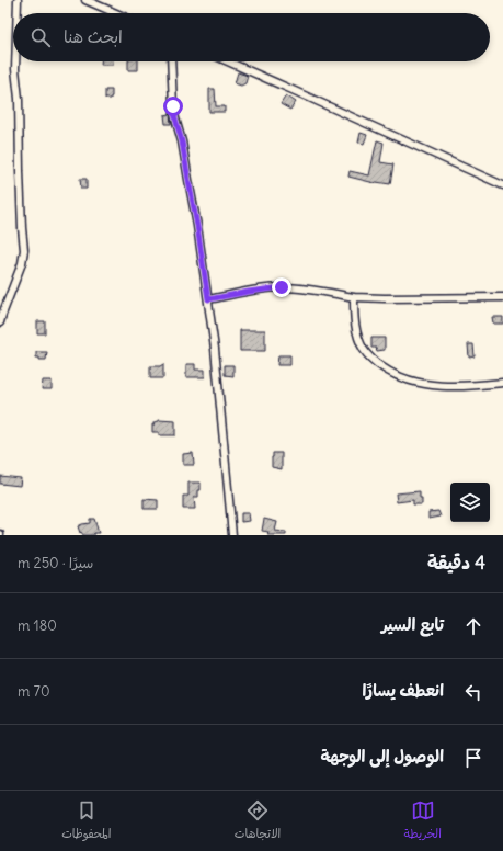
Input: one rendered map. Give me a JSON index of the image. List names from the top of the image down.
{
  "page": {
    "search": "ابحث هنا",
    "heading": ["4 دقيقة", "سيرًا · 250 m"],
    "list": [
      ["تابع السير", "180 m"],
      ["انعطف يسارًا", "70 m"],
      "الوصول إلى الوجهة"
    ],
    "nav": ["الخريطة", "الاتجاهات", "المحفوظات"]
  }
}
